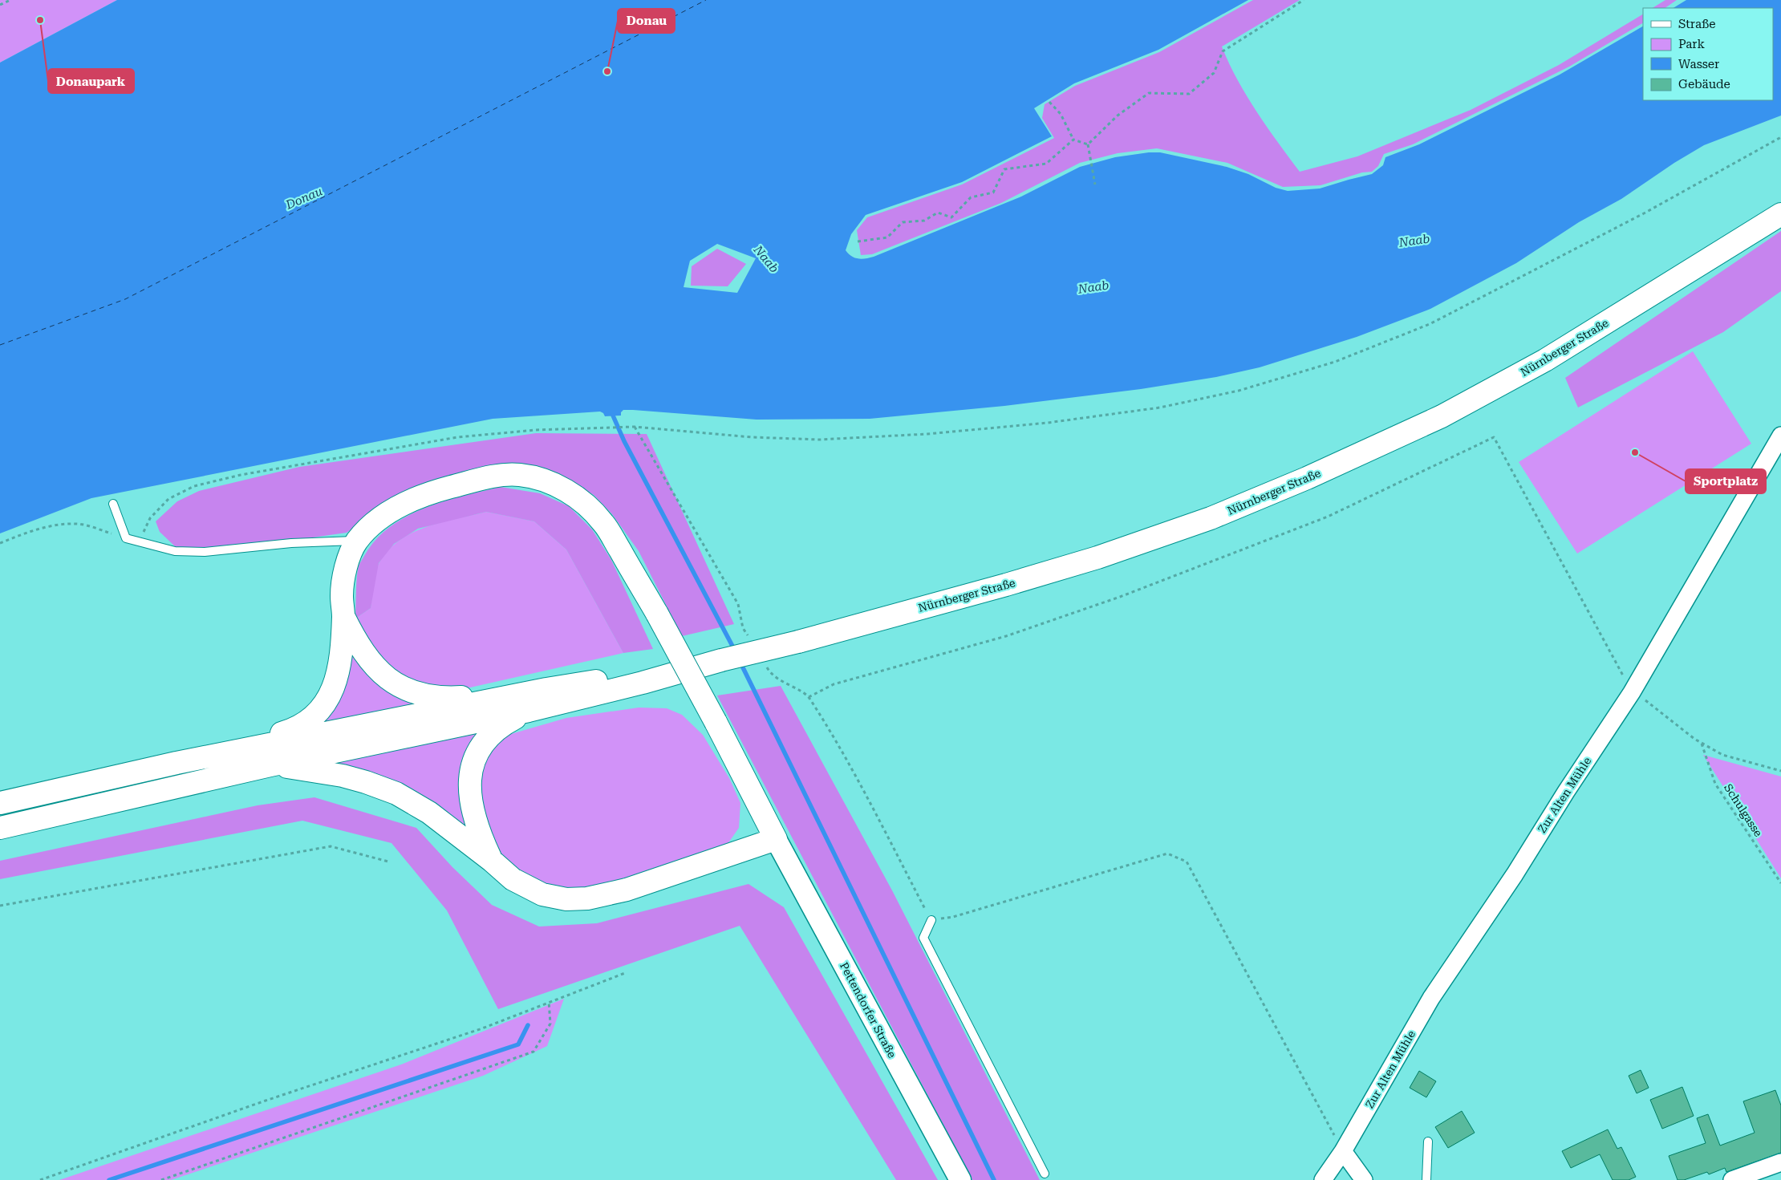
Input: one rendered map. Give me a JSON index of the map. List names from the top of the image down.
{
  "streets": {
    "main road": ["Nürnberger Straße"],
    "street": ["Zur Alten Mühle", "Pettendorfer Straße"],
    "path": ["Schulgasse"]
  },
  "water": ["Donau", "Naab"],
  "places": ["Donaupark", "Donau", "Sportplatz"],
  "legend": [
    "Straße",
    "Park",
    "Wasser",
    "Gebäude"
  ]
}
